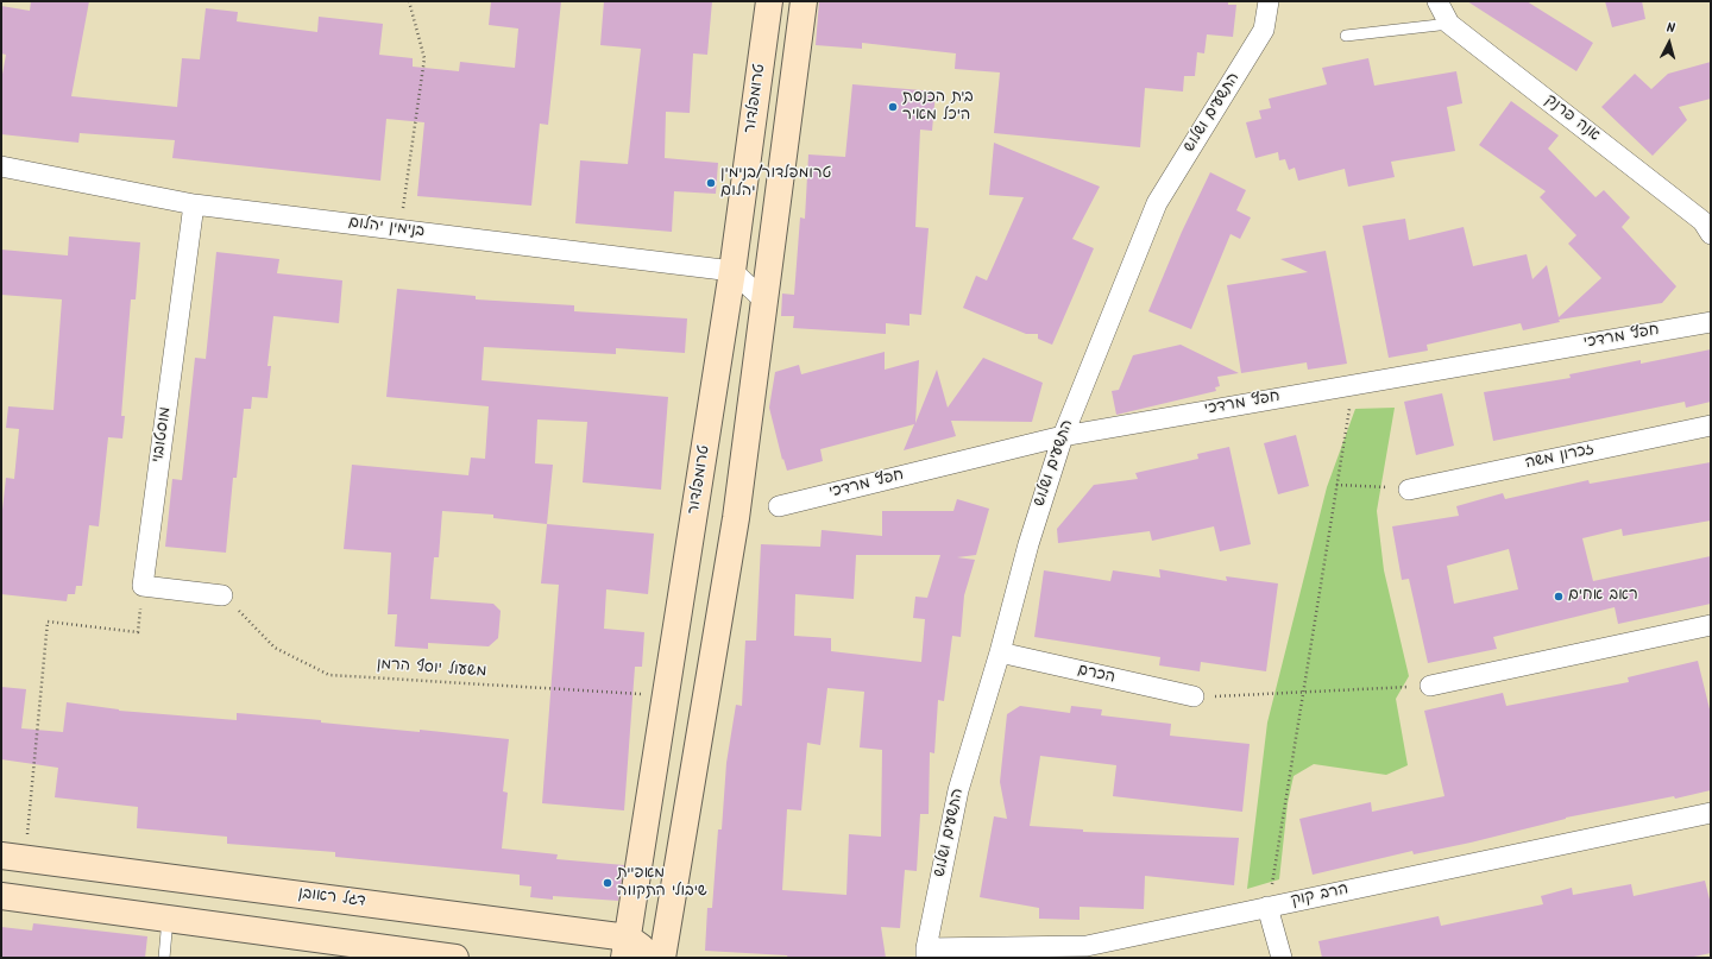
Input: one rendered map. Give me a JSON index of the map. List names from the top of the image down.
{
  "streets": {
    "main road": ["טרומפלדור", "דגל ראובן"],
    "street": [
      "התשעים ושלוש",
      "אנה פרנק",
      "בנימין יהלום",
      "חפץ מרדכי",
      "מוסטובוי",
      "זכרון משה",
      "הכרם",
      "הרב קוק"
    ],
    "path": ["משעול יוסף הרמן"]
  },
  "crossings": [
    ["טרומפלדור", "בנימין יהלום"],
    ["טרומפלדור", "משעול יוסף הרמן"],
    ["טרומפלדור", "דגל ראובן"],
    ["התשעים ושלוש", "חפץ מרדכי"],
    ["התשעים ושלוש", "הכרם"],
    ["התשעים ושלוש", "הרב קוק"],
    ["בנימין יהלום", "מוסטובוי"],
    ["מוסטובוי", "משעול יוסף הרמן"]
  ],
  "places": [
    "בית הכנסת היכל מאיר",
    "טרומפלדור/בנימין יהלום",
    "ראב אחים",
    "מאפיית שיבולי התקווה"
  ],
  "north": "top"
}
